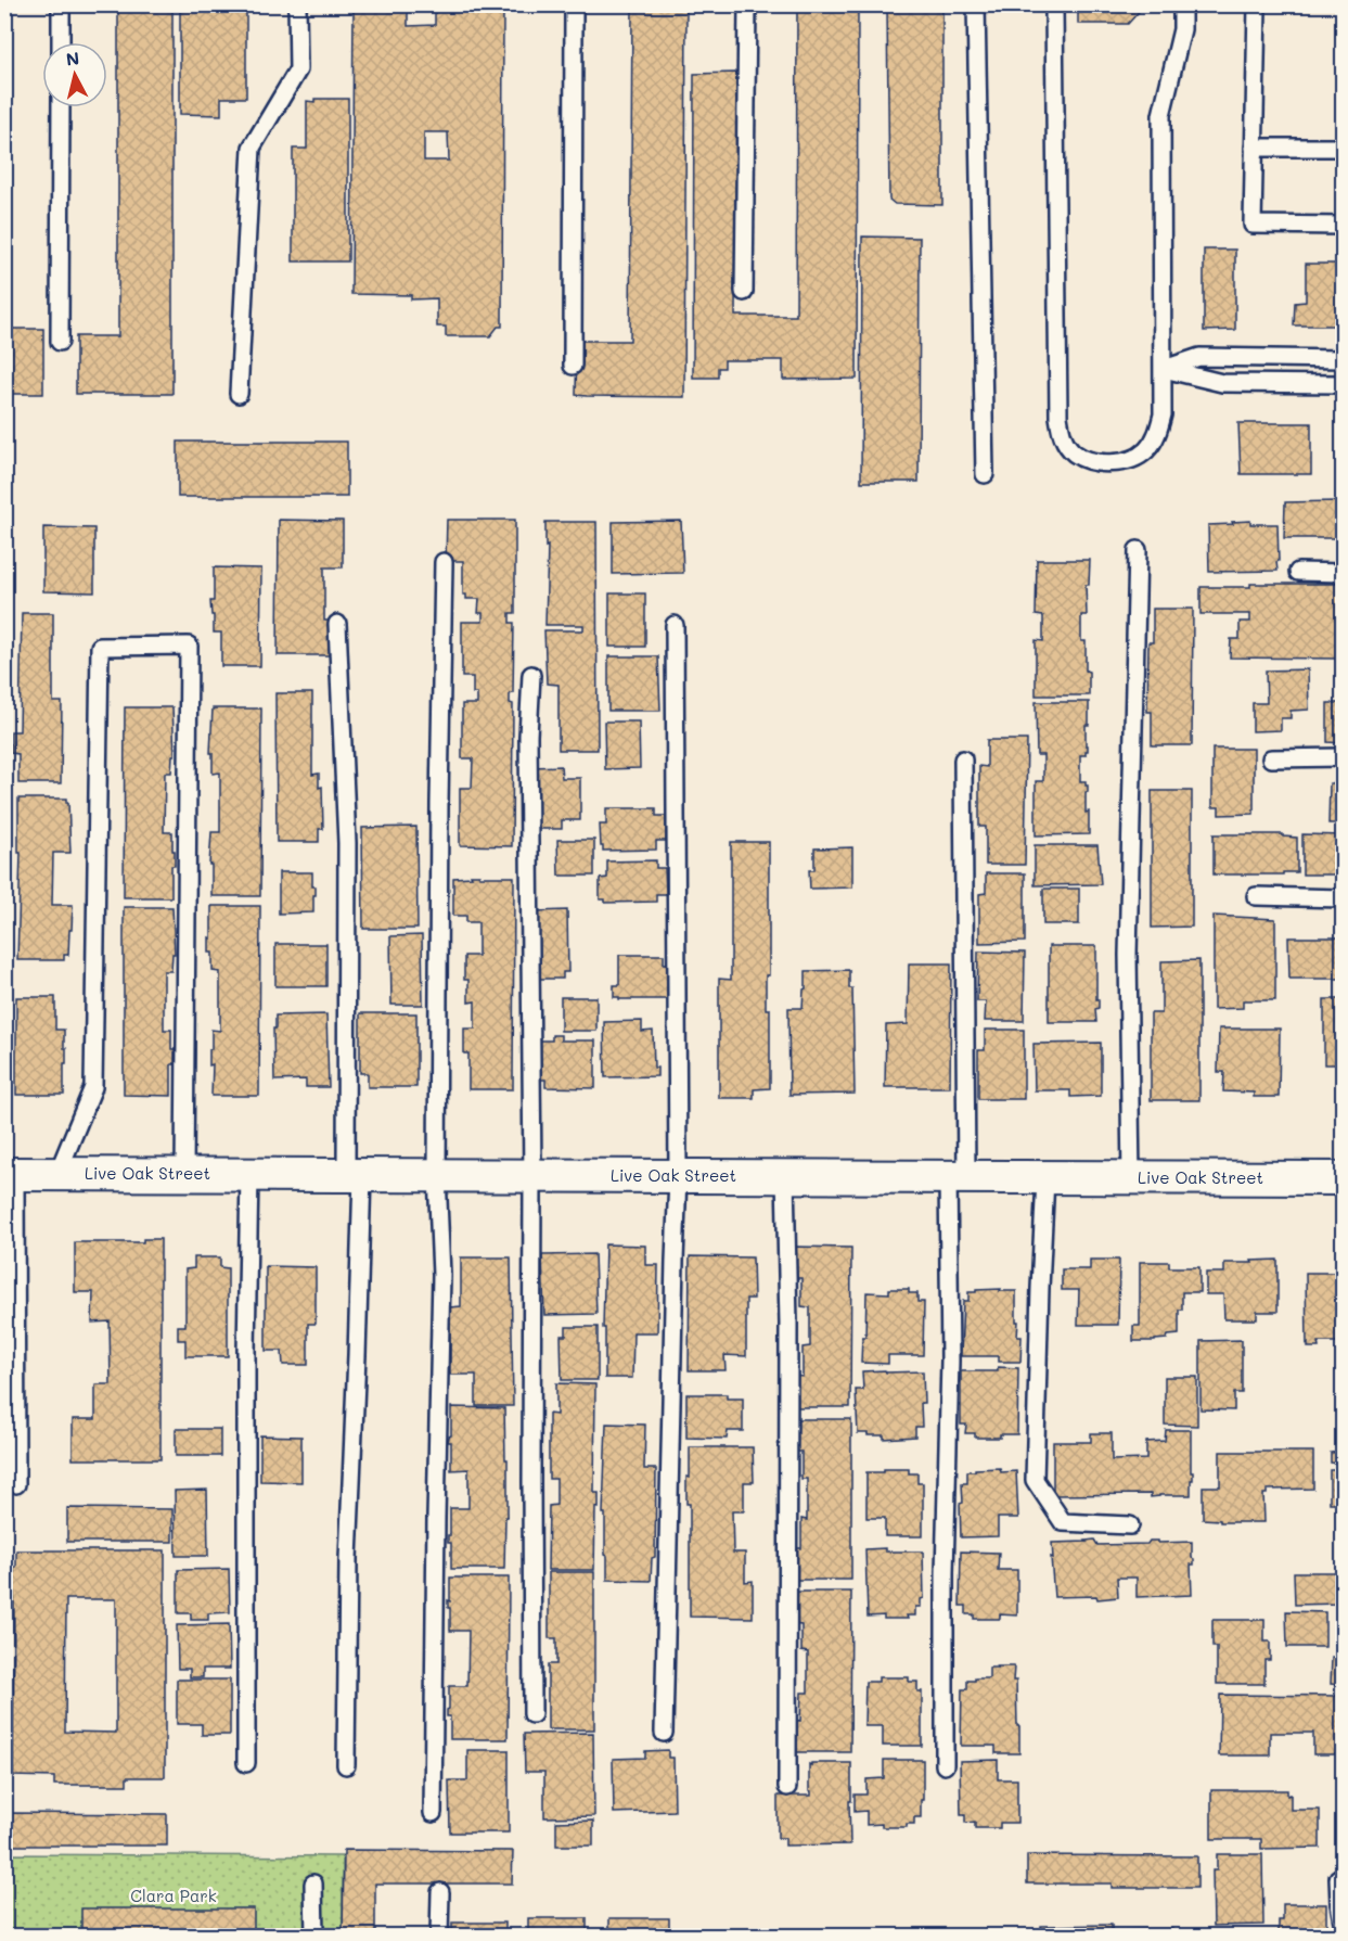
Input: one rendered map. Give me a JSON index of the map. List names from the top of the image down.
{
  "streets": {
    "street": ["Live Oak Street"]
  },
  "parks": ["Clara Park"],
  "north": "top"
}
